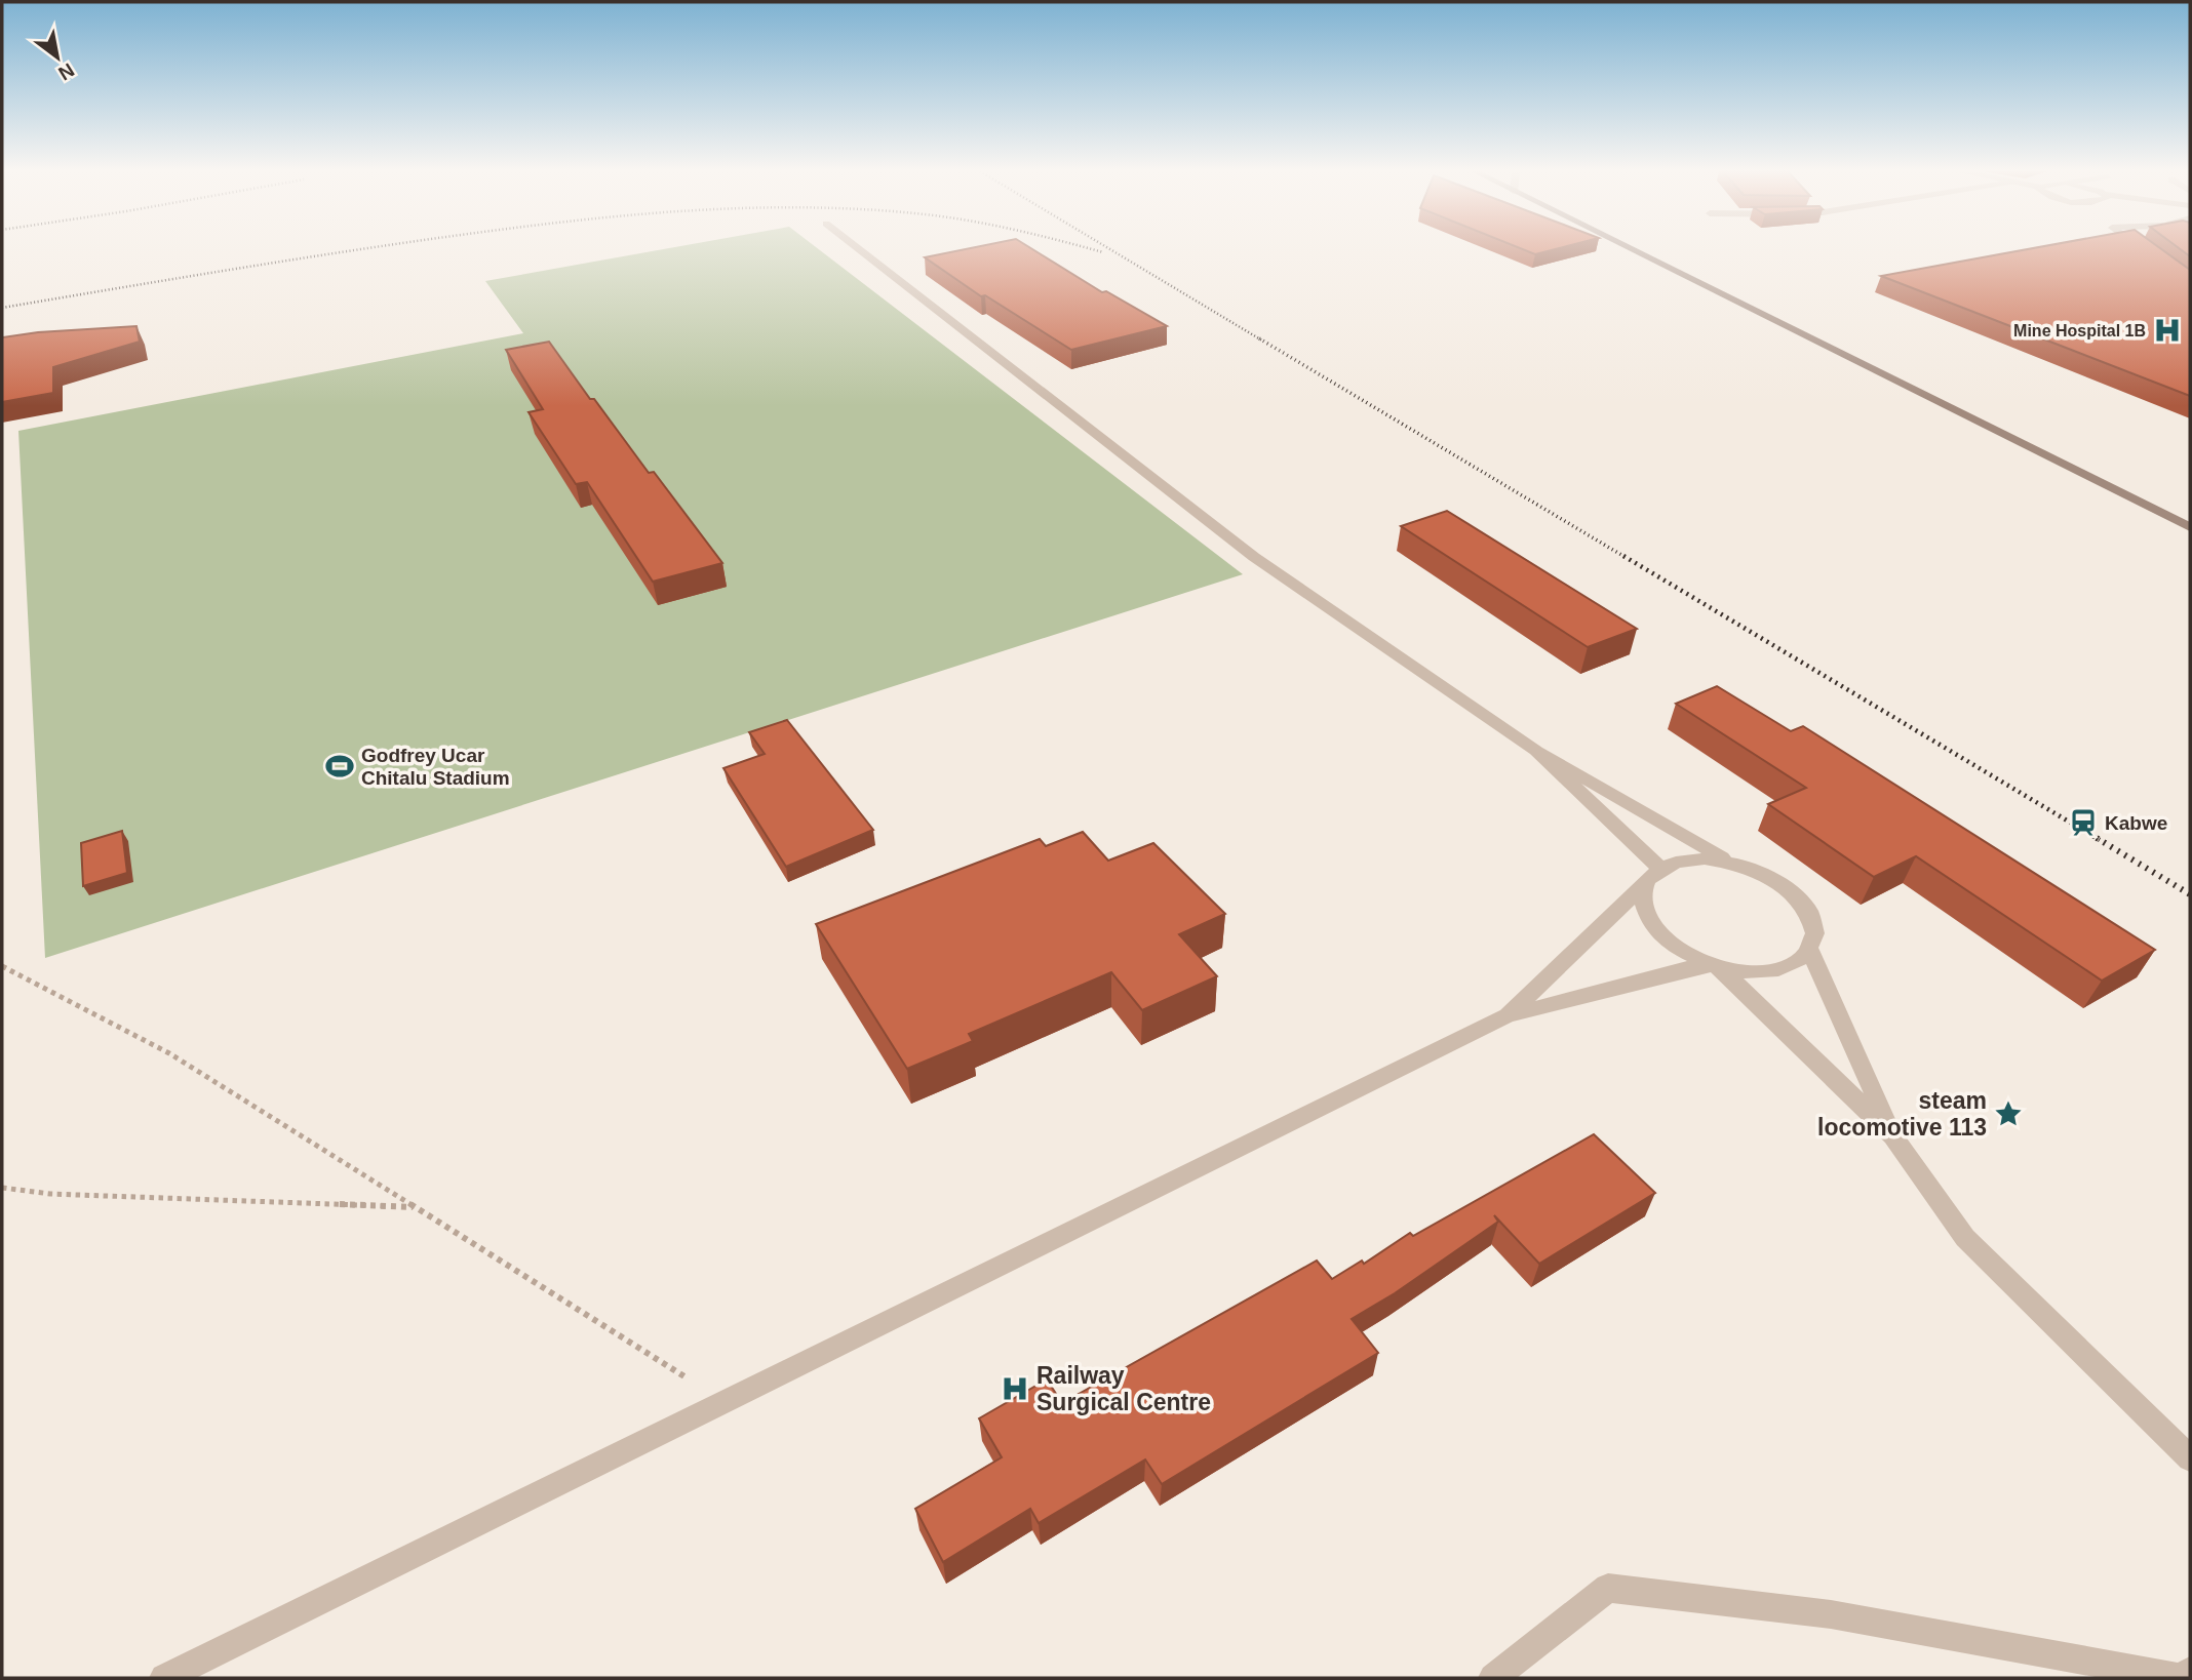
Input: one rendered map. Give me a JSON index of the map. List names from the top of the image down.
{
  "places": {
    "hospital": ["Mine Hospital 1B", "Railway Surgical Centre"],
    "sports": ["Godfrey Ucar Chitalu Stadium"],
    "station": ["Kabwe"],
    "place": ["steam locomotive 113"]
  },
  "north": "bottom right"
}
